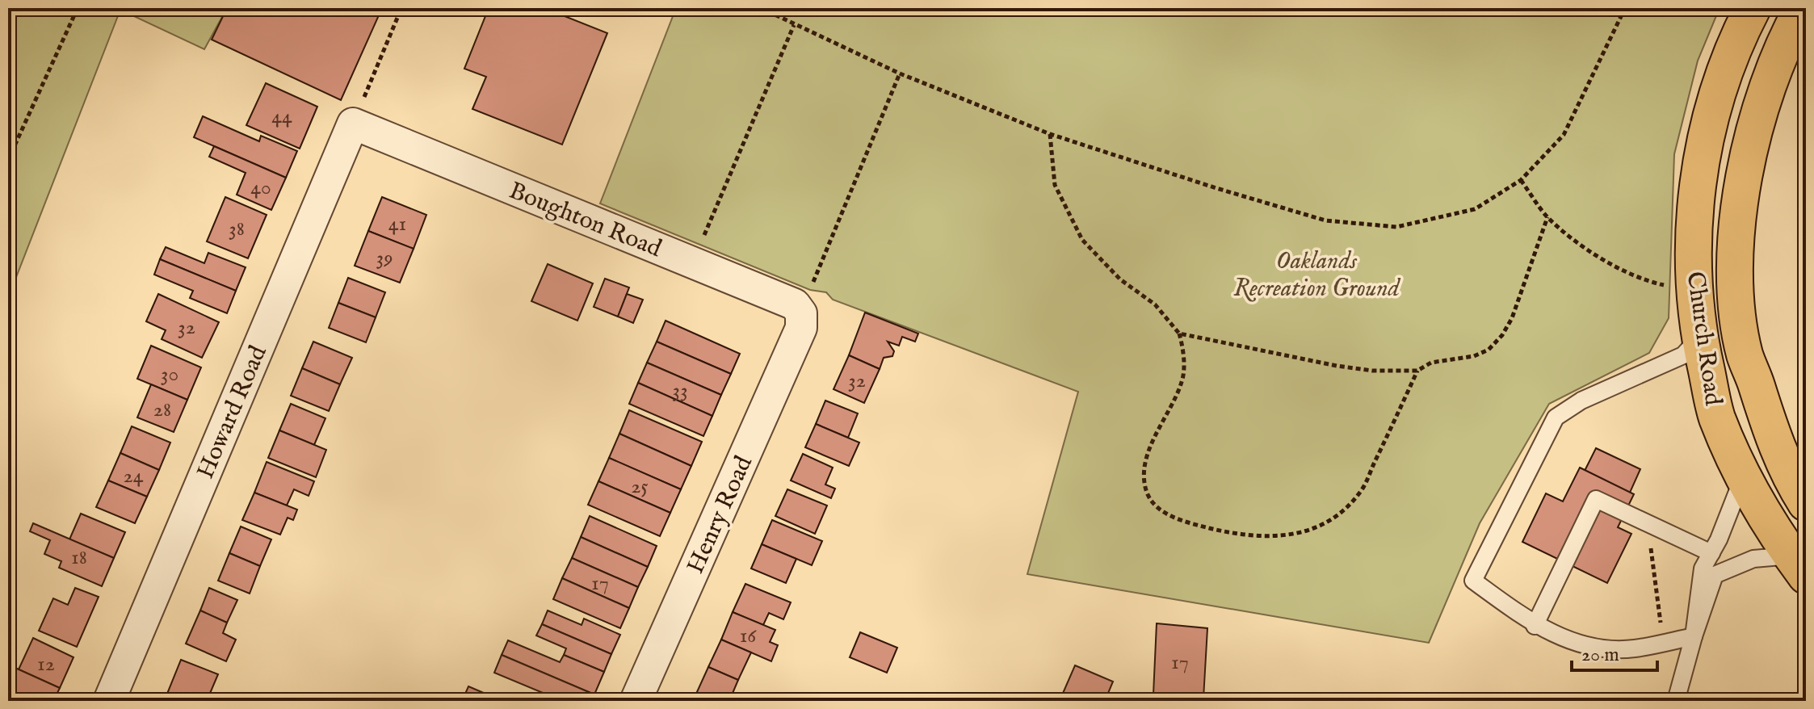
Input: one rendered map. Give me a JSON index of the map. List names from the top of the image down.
{
  "streets": {
    "main road": ["Church Road"],
    "street": ["Boughton Road", "Howard Road", "Henry Road"]
  },
  "crossings": [
    ["Boughton Road", "Howard Road"],
    ["Boughton Road", "Henry Road"]
  ],
  "parks": ["Oaklands Recreation Ground"],
  "house_numbers": [
    "44",
    "40",
    "41",
    "38",
    "39",
    "32",
    "30",
    "32",
    "33",
    "28",
    "24",
    "25",
    "18",
    "17",
    "16",
    "17",
    "12"
  ],
  "scale_bar": "20 m"
}
